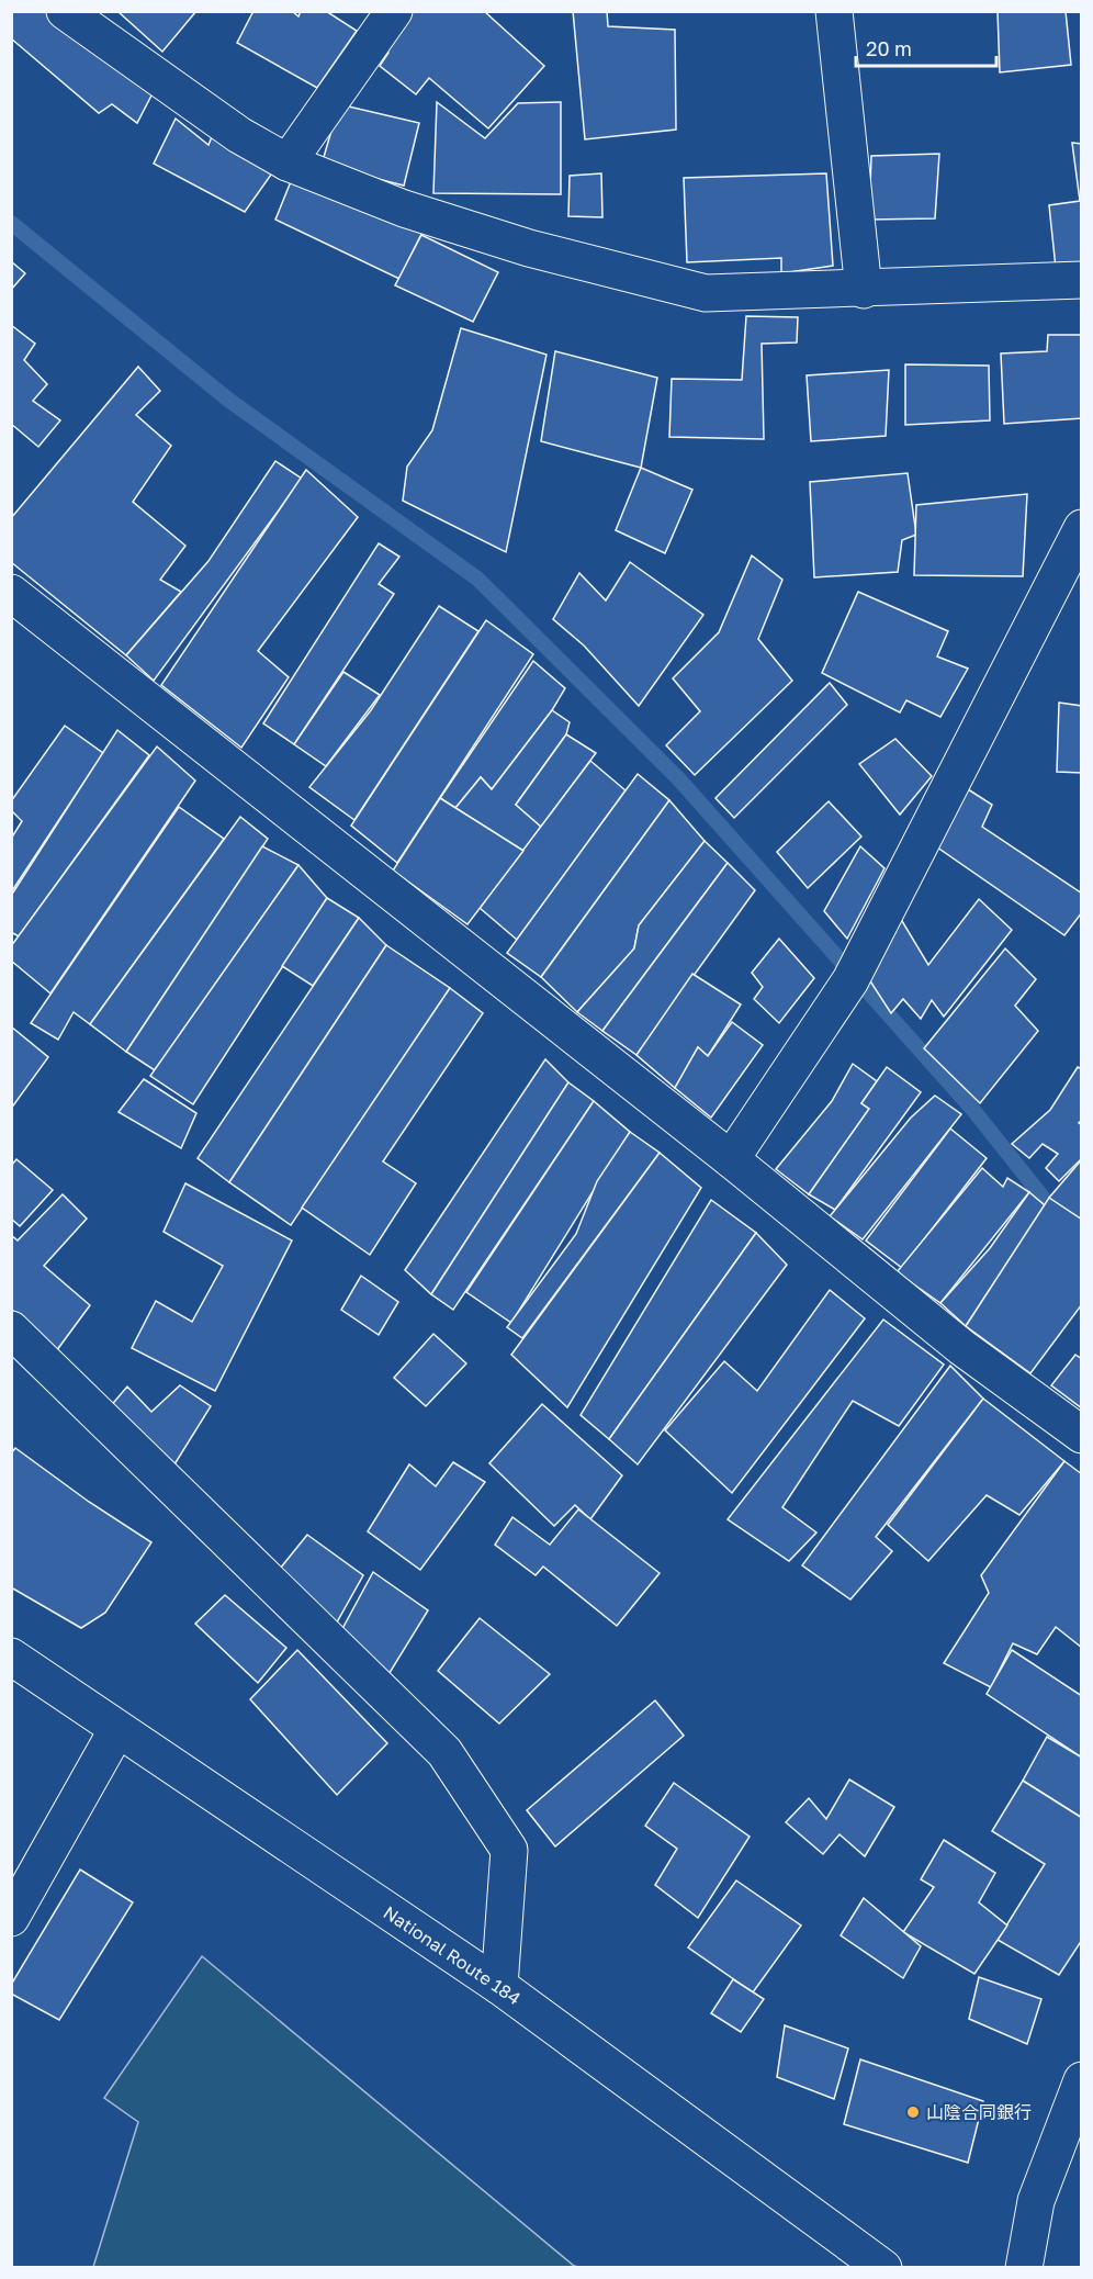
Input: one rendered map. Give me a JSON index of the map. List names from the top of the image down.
{
  "streets": {
    "main road": ["National Route 184"]
  },
  "places": ["山陰合同銀行"],
  "scale_bar": "20 m"
}
